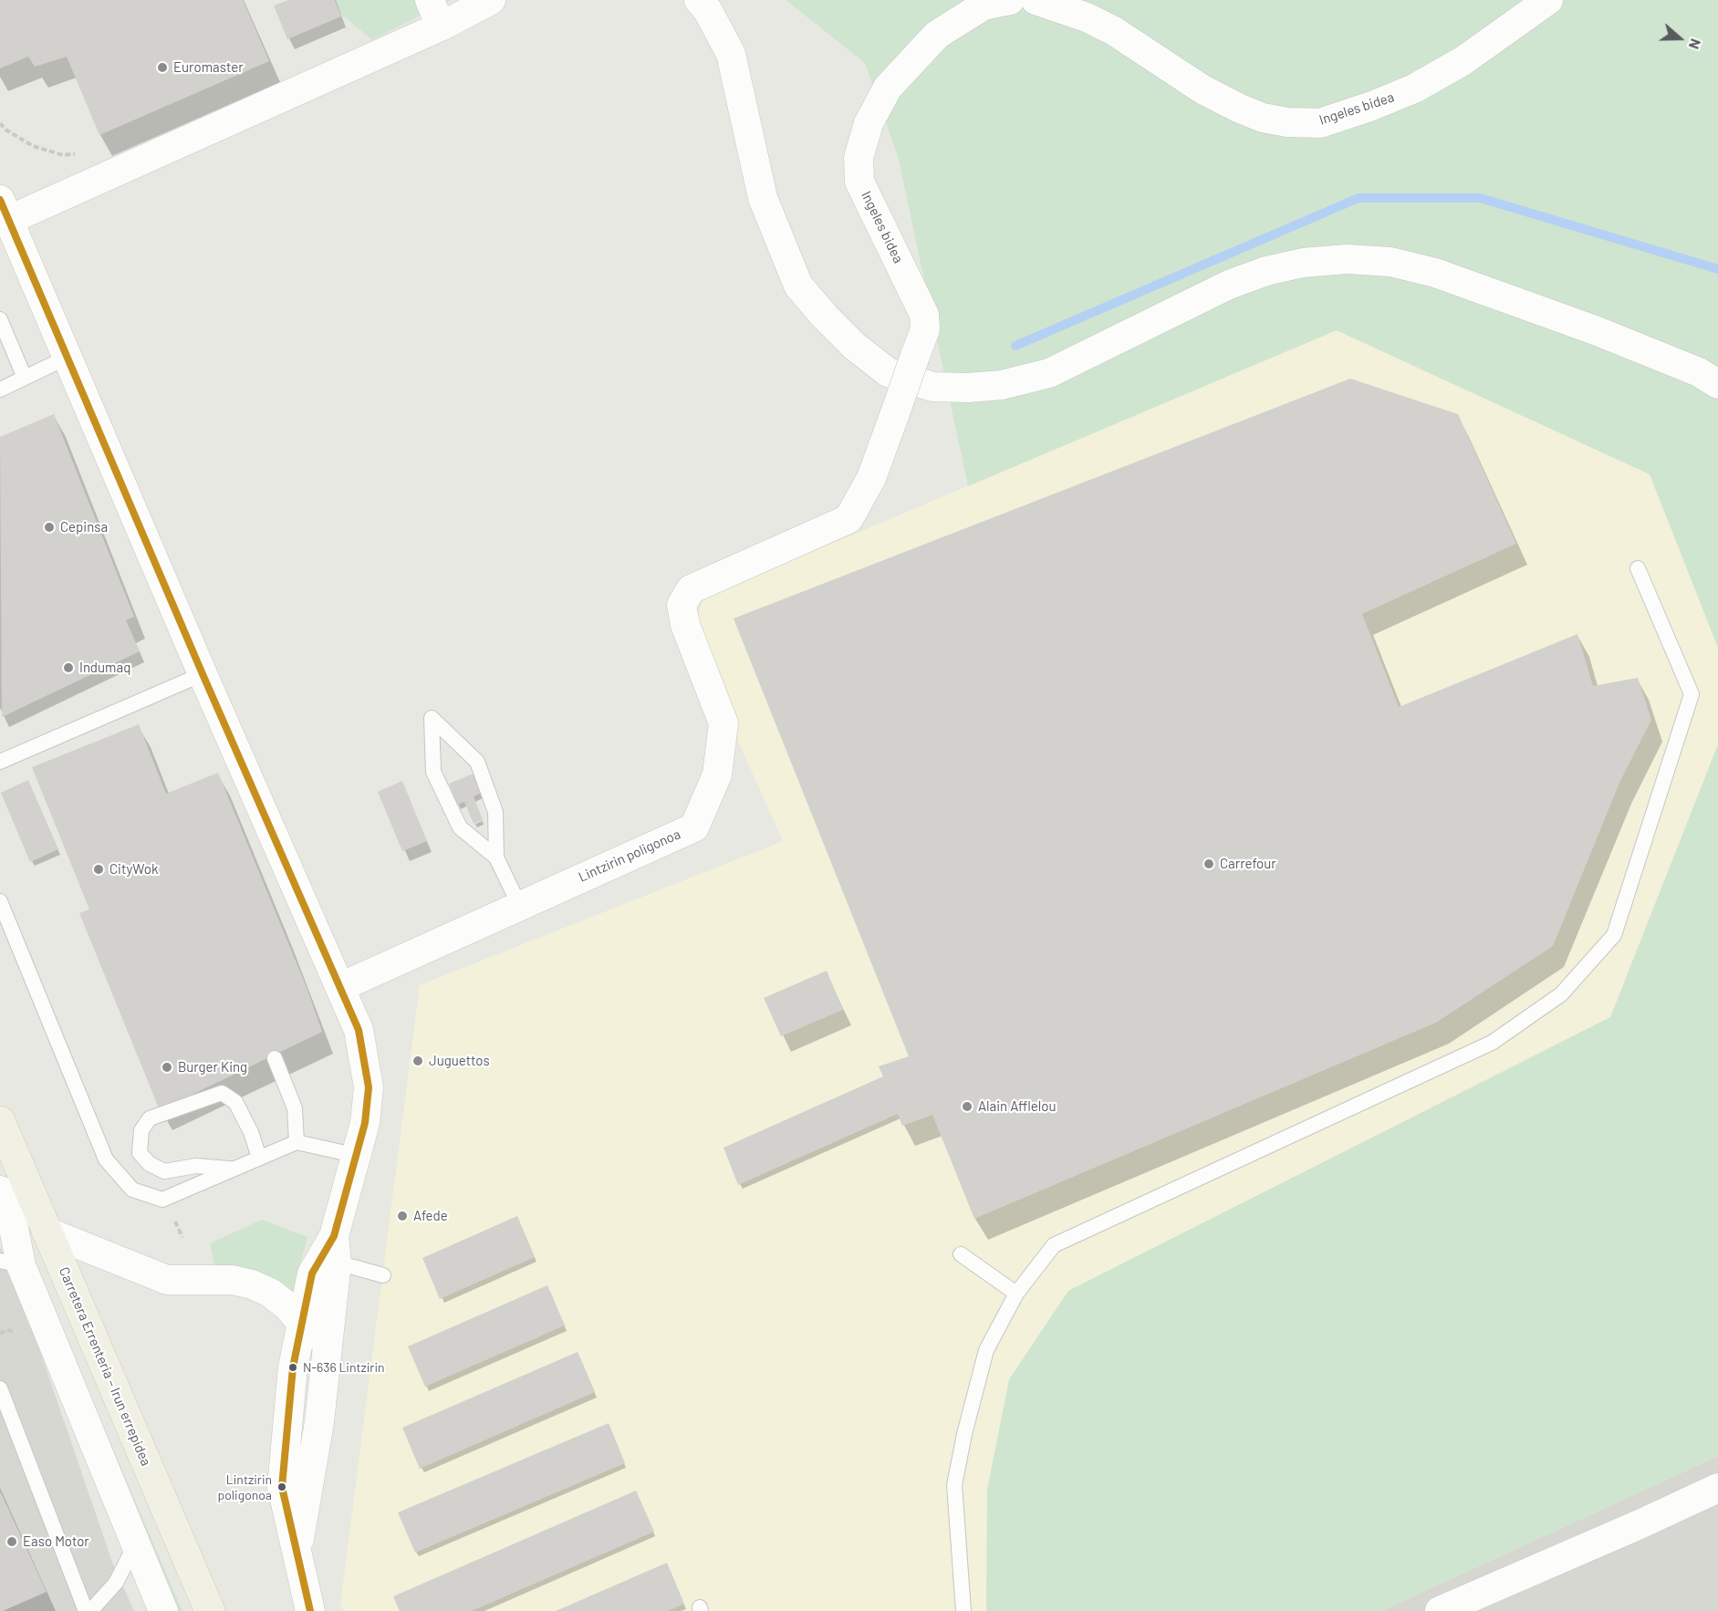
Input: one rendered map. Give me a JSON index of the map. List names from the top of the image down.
{
  "streets": {
    "main road": ["Carretera Errenteria – Irun errepidea"],
    "street": ["Ingeles bidea", "Lintzirin poligonoa"]
  },
  "crossings": [
    ["Ingeles bidea", "Lintzirin poligonoa"]
  ],
  "places": [
    "Euromaster",
    "Cepinsa",
    "Indumaq",
    "Carrefour",
    "CityWok",
    "Juguettos",
    "Burger King",
    "Alain Afflelou",
    "Afede",
    "N-636 Lintzirin",
    "Lintzirin poligonoa",
    "Easo Motor"
  ],
  "north": "right"
}
